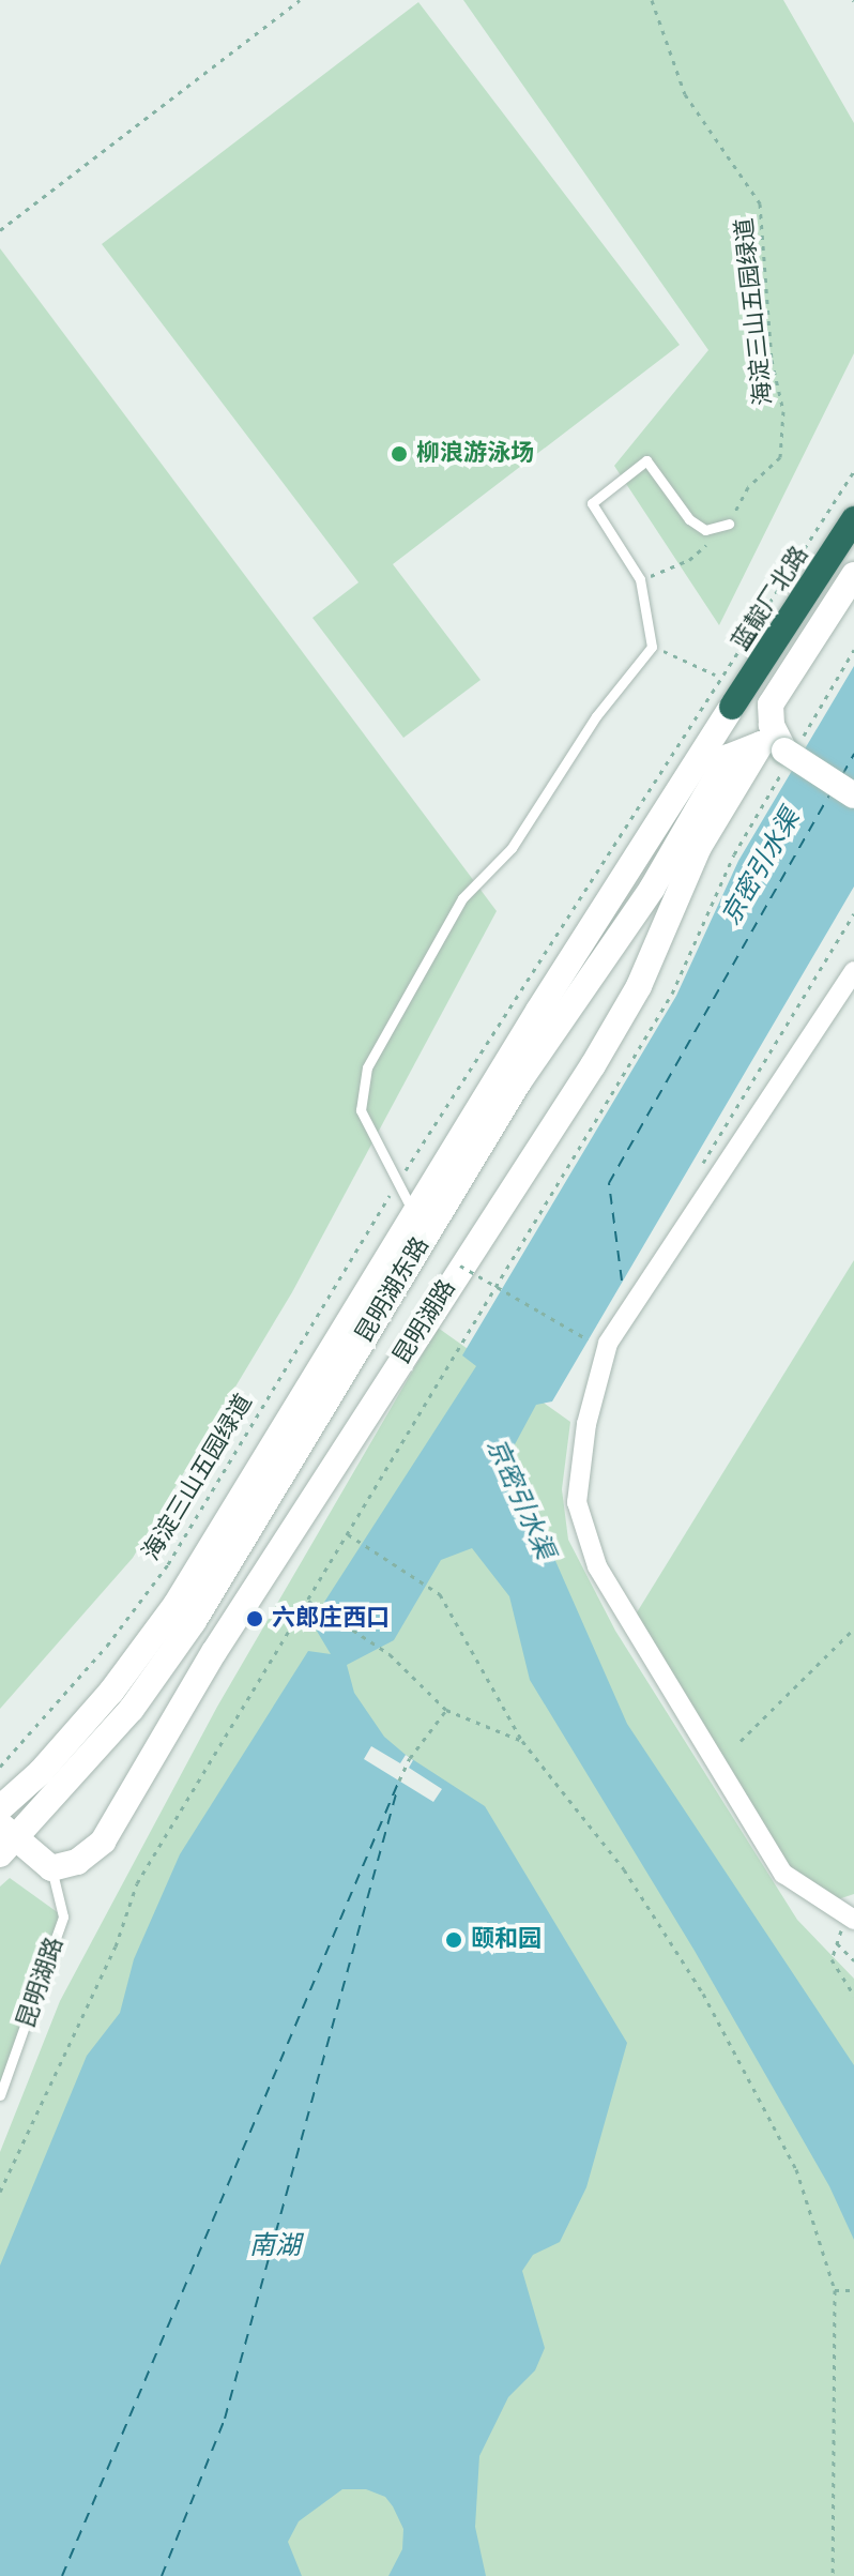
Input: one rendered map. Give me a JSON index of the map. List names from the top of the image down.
{
  "streets": {
    "highway": ["蓝靛厂北路"],
    "main road": ["昆明湖东路", "昆明湖路"],
    "path": ["海淀三山五园绿道"]
  },
  "crossings": [
    ["蓝靛厂北路", "昆明湖东路"],
    ["昆明湖东路", "昆明湖路"]
  ],
  "water": ["京密引水渠", "南湖"],
  "places": ["柳浪游泳场", "六郎庄西口", "颐和园"]
}
